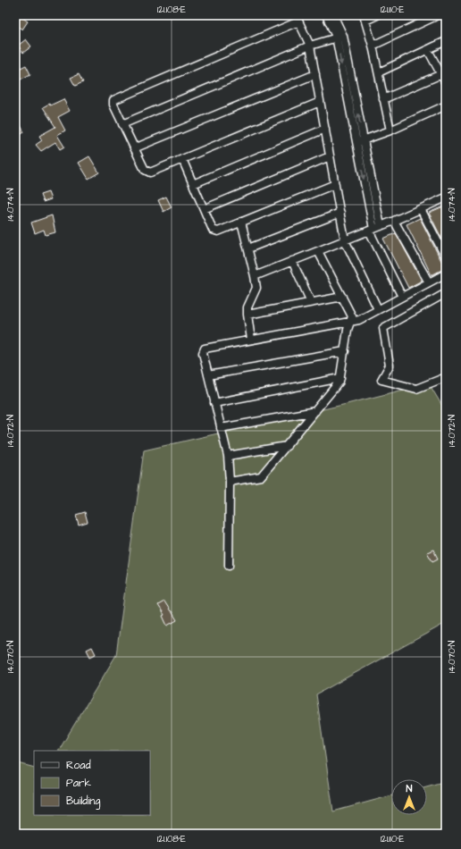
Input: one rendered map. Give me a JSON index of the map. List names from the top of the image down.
{
  "legend": ["Road", "Park", "Building"],
  "north": "top",
  "coordinates": [
    "121.108°E",
    "121.110°E",
    "14.074°N",
    "14.072°N",
    "14.070°N"
  ]
}
